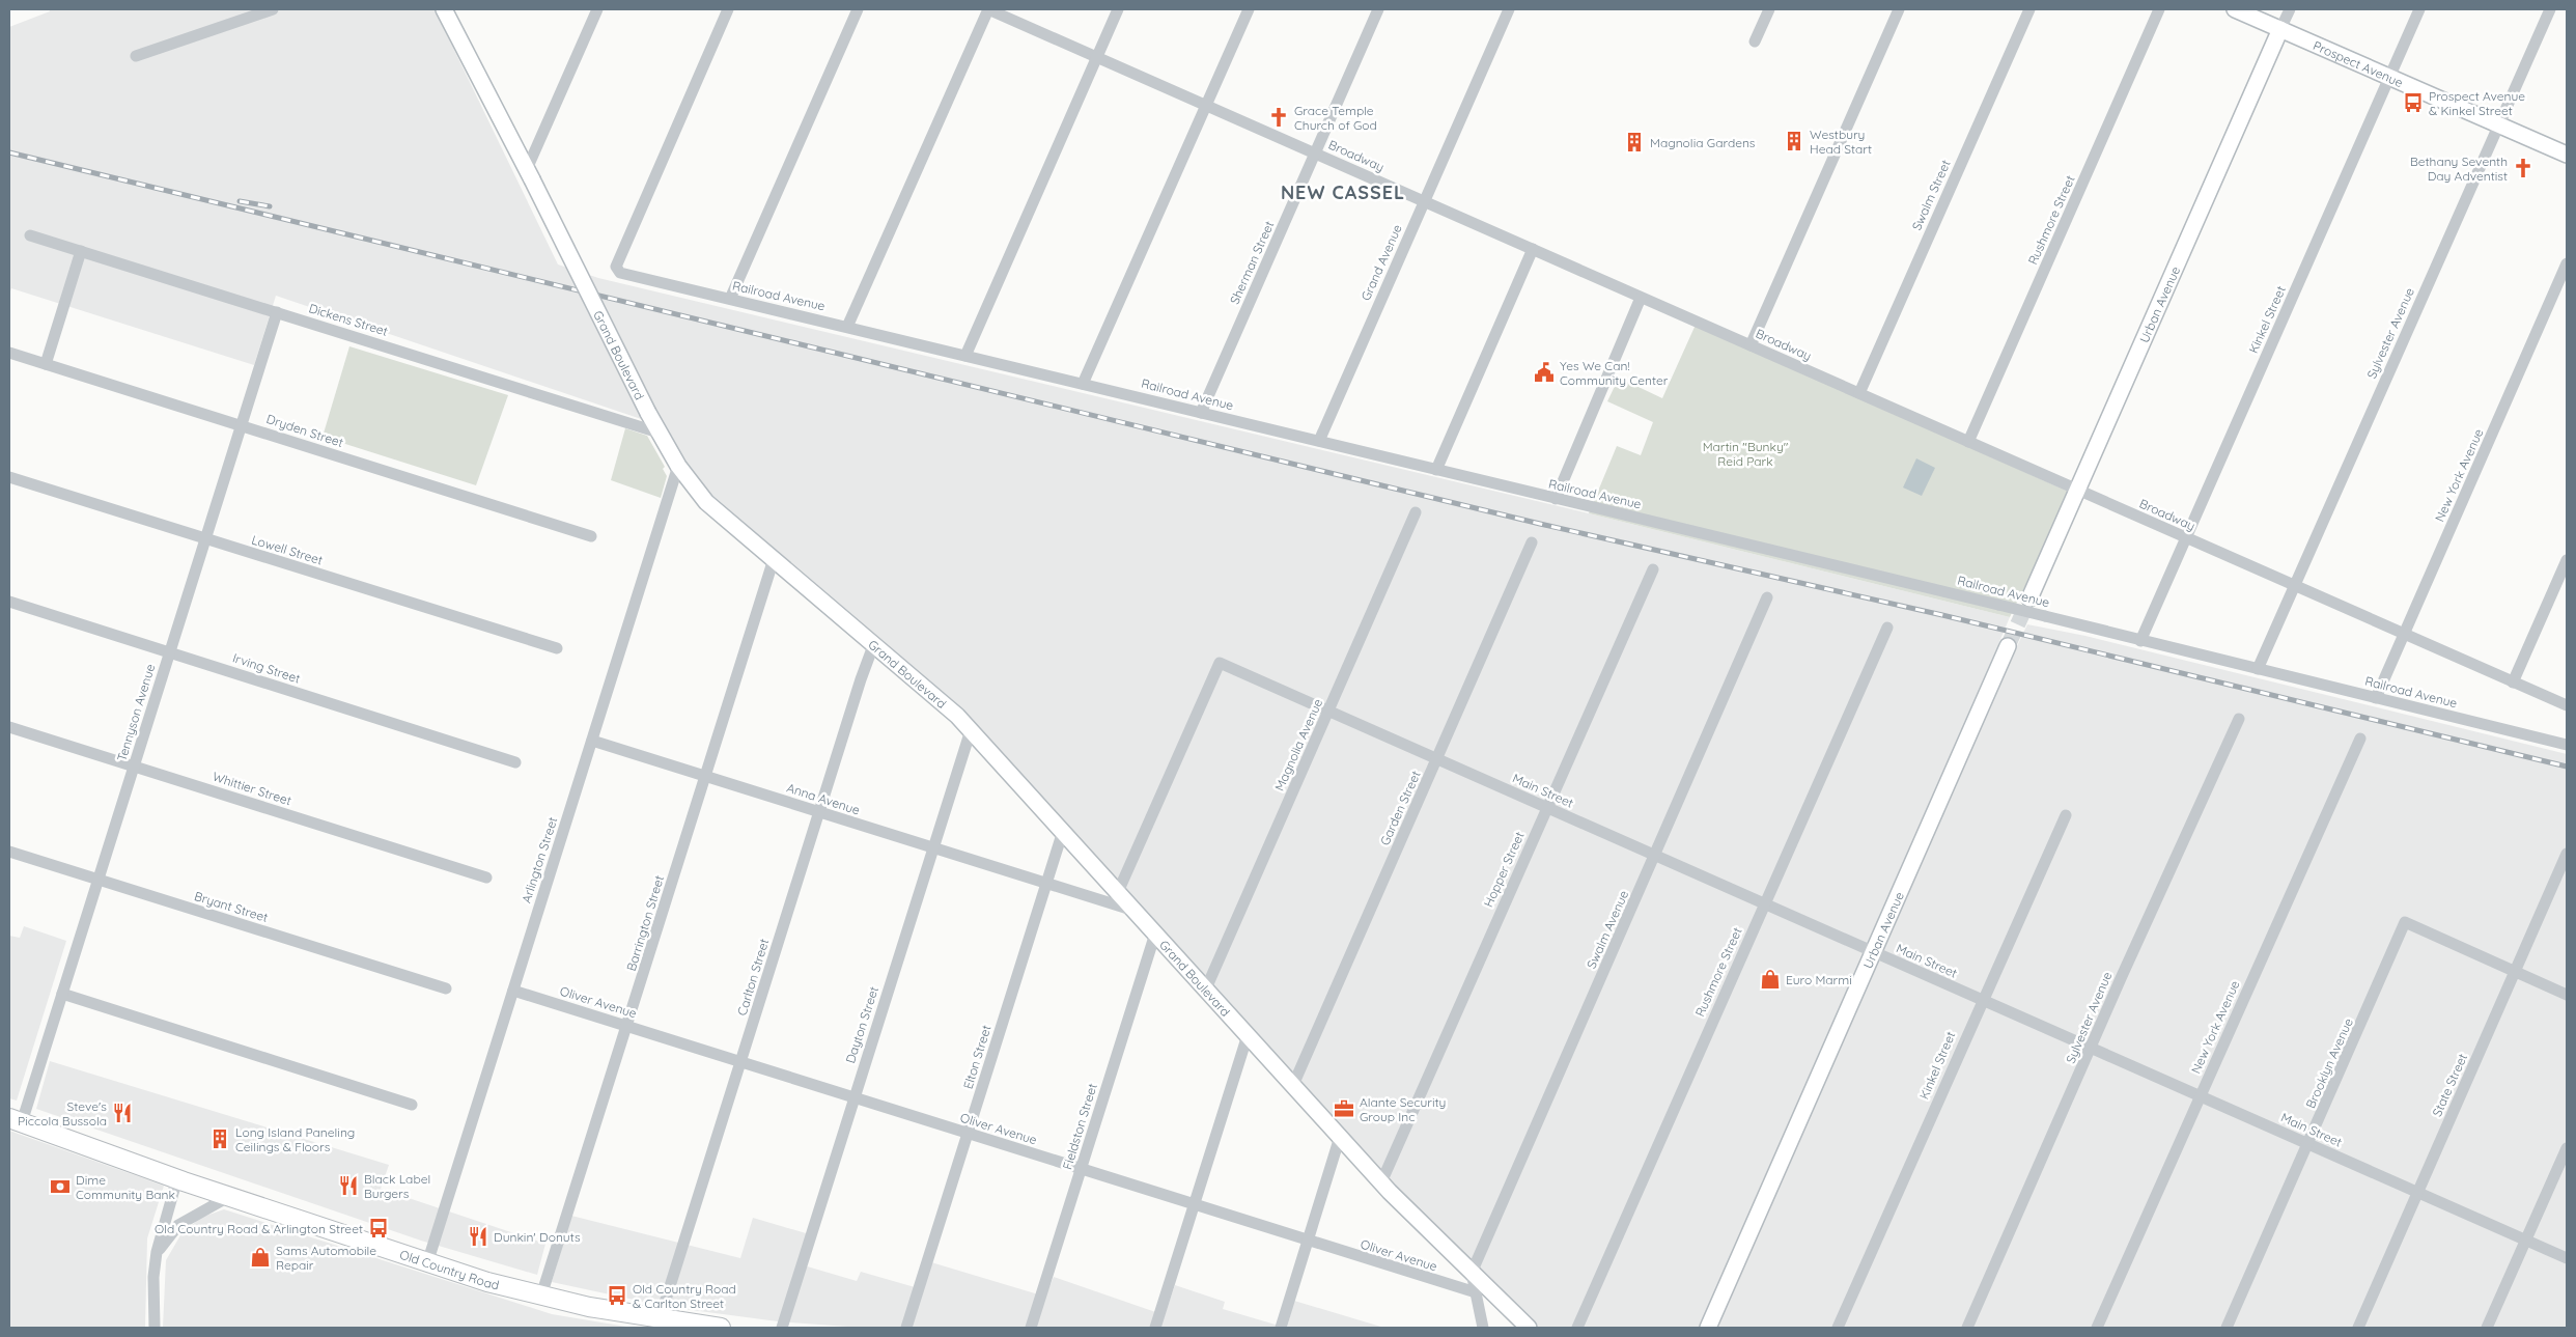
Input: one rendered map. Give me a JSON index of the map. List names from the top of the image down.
{
  "streets": {
    "main road": ["Old Country Road"],
    "street": [
      "Prospect Avenue",
      "Broadway",
      "Swalm Street",
      "Rushmore Street",
      "Sherman Street",
      "Grand Avenue",
      "Railroad Avenue",
      "Urban Avenue",
      "Dickens Street",
      "Kinkel Street",
      "Sylvester Avenue",
      "Grand Boulevard",
      "Dryden Street",
      "New York Avenue",
      "Lowell Street",
      "Irving Street",
      "Tennyson Avenue",
      "Magnolia Avenue",
      "Whittier Street",
      "Main Street",
      "Anna Avenue",
      "Garden Street",
      "Arlington Street",
      "Hopper Street",
      "Bryant Street",
      "Barrington Street",
      "Swalm Avenue",
      "Carlton Street",
      "Oliver Avenue",
      "Dayton Street",
      "Elton Street",
      "Brooklyn Avenue",
      "State Street",
      "Fieldston Street"
    ]
  },
  "crossings": [
    ["Prospect Avenue", "Urban Avenue"],
    ["Prospect Avenue", "Kinkel Street"],
    ["Prospect Avenue", "Sylvester Avenue"],
    ["Broadway", "Swalm Street"],
    ["Broadway", "Rushmore Street"],
    ["Broadway", "Sherman Street"],
    ["Broadway", "Grand Avenue"],
    ["Broadway", "Urban Avenue"],
    ["Broadway", "Kinkel Street"],
    ["Broadway", "Sylvester Avenue"],
    ["Broadway", "New York Avenue"],
    ["Rushmore Street", "Main Street"],
    ["Sherman Street", "Railroad Avenue"],
    ["Grand Avenue", "Railroad Avenue"],
    ["Railroad Avenue", "Kinkel Street"],
    ["Railroad Avenue", "Sylvester Avenue"],
    ["Railroad Avenue", "New York Avenue"],
    ["Urban Avenue", "Main Street"],
    ["Dickens Street", "Grand Boulevard"],
    ["Dickens Street", "Tennyson Avenue"],
    ["Kinkel Street", "Main Street"],
    ["Sylvester Avenue", "Main Street"],
    ["Grand Boulevard", "Magnolia Avenue"],
    ["Grand Boulevard", "Main Street"],
    ["Grand Boulevard", "Anna Avenue"],
    ["Grand Boulevard", "Garden Street"],
    ["Grand Boulevard", "Arlington Street"],
    ["Grand Boulevard", "Hopper Street"],
    ["Grand Boulevard", "Barrington Street"],
    ["Grand Boulevard", "Swalm Avenue"],
    ["Grand Boulevard", "Carlton Street"],
    ["Grand Boulevard", "Dayton Street"],
    ["Grand Boulevard", "Fieldston Street"],
    ["Dryden Street", "Tennyson Avenue"],
    ["New York Avenue", "Main Street"],
    ["Lowell Street", "Tennyson Avenue"],
    ["Irving Street", "Tennyson Avenue"],
    ["Tennyson Avenue", "Whittier Street"],
    ["Tennyson Avenue", "Bryant Street"],
    ["Tennyson Avenue", "Old Country Road"],
    ["Magnolia Avenue", "Main Street"],
    ["Main Street", "Garden Street"],
    ["Main Street", "Hopper Street"],
    ["Main Street", "Swalm Avenue"],
    ["Main Street", "Brooklyn Avenue"],
    ["Main Street", "State Street"],
    ["Anna Avenue", "Arlington Street"],
    ["Anna Avenue", "Barrington Street"],
    ["Anna Avenue", "Carlton Street"],
    ["Anna Avenue", "Dayton Street"],
    ["Anna Avenue", "Elton Street"],
    ["Arlington Street", "Oliver Avenue"],
    ["Arlington Street", "Old Country Road"],
    ["Barrington Street", "Oliver Avenue"],
    ["Barrington Street", "Old Country Road"],
    ["Carlton Street", "Oliver Avenue"],
    ["Carlton Street", "Old Country Road"],
    ["Oliver Avenue", "Dayton Street"],
    ["Oliver Avenue", "Elton Street"],
    ["Oliver Avenue", "Fieldston Street"],
    ["Brooklyn Avenue", "State Street"]
  ],
  "districts": ["NEW CASSEL"],
  "parks": ["Martin \"Bunky\" Reid Park"],
  "places": {
    "bus stop": ["Prospect Avenue & Kinkel Street", "Old Country Road & Arlington Street", "Old Country Road & Carlton Street"],
    "church": ["Grace Temple Church of God", "Bethany Seventh Day Adventist"],
    "building": ["Westbury Head Start", "Magnolia Gardens", "Long Island Paneling Ceilings & Floors"],
    "public building": ["Yes We Can! Community Center"],
    "shop": ["Euro Marmi", "Sams Automobile Repair"],
    "office": ["Alante Security Group Inc"],
    "restaurant": ["Steve's Piccola Bussola", "Black Label Burgers", "Dunkin' Donuts"],
    "bank": ["Dime Community Bank"]
  }
}
